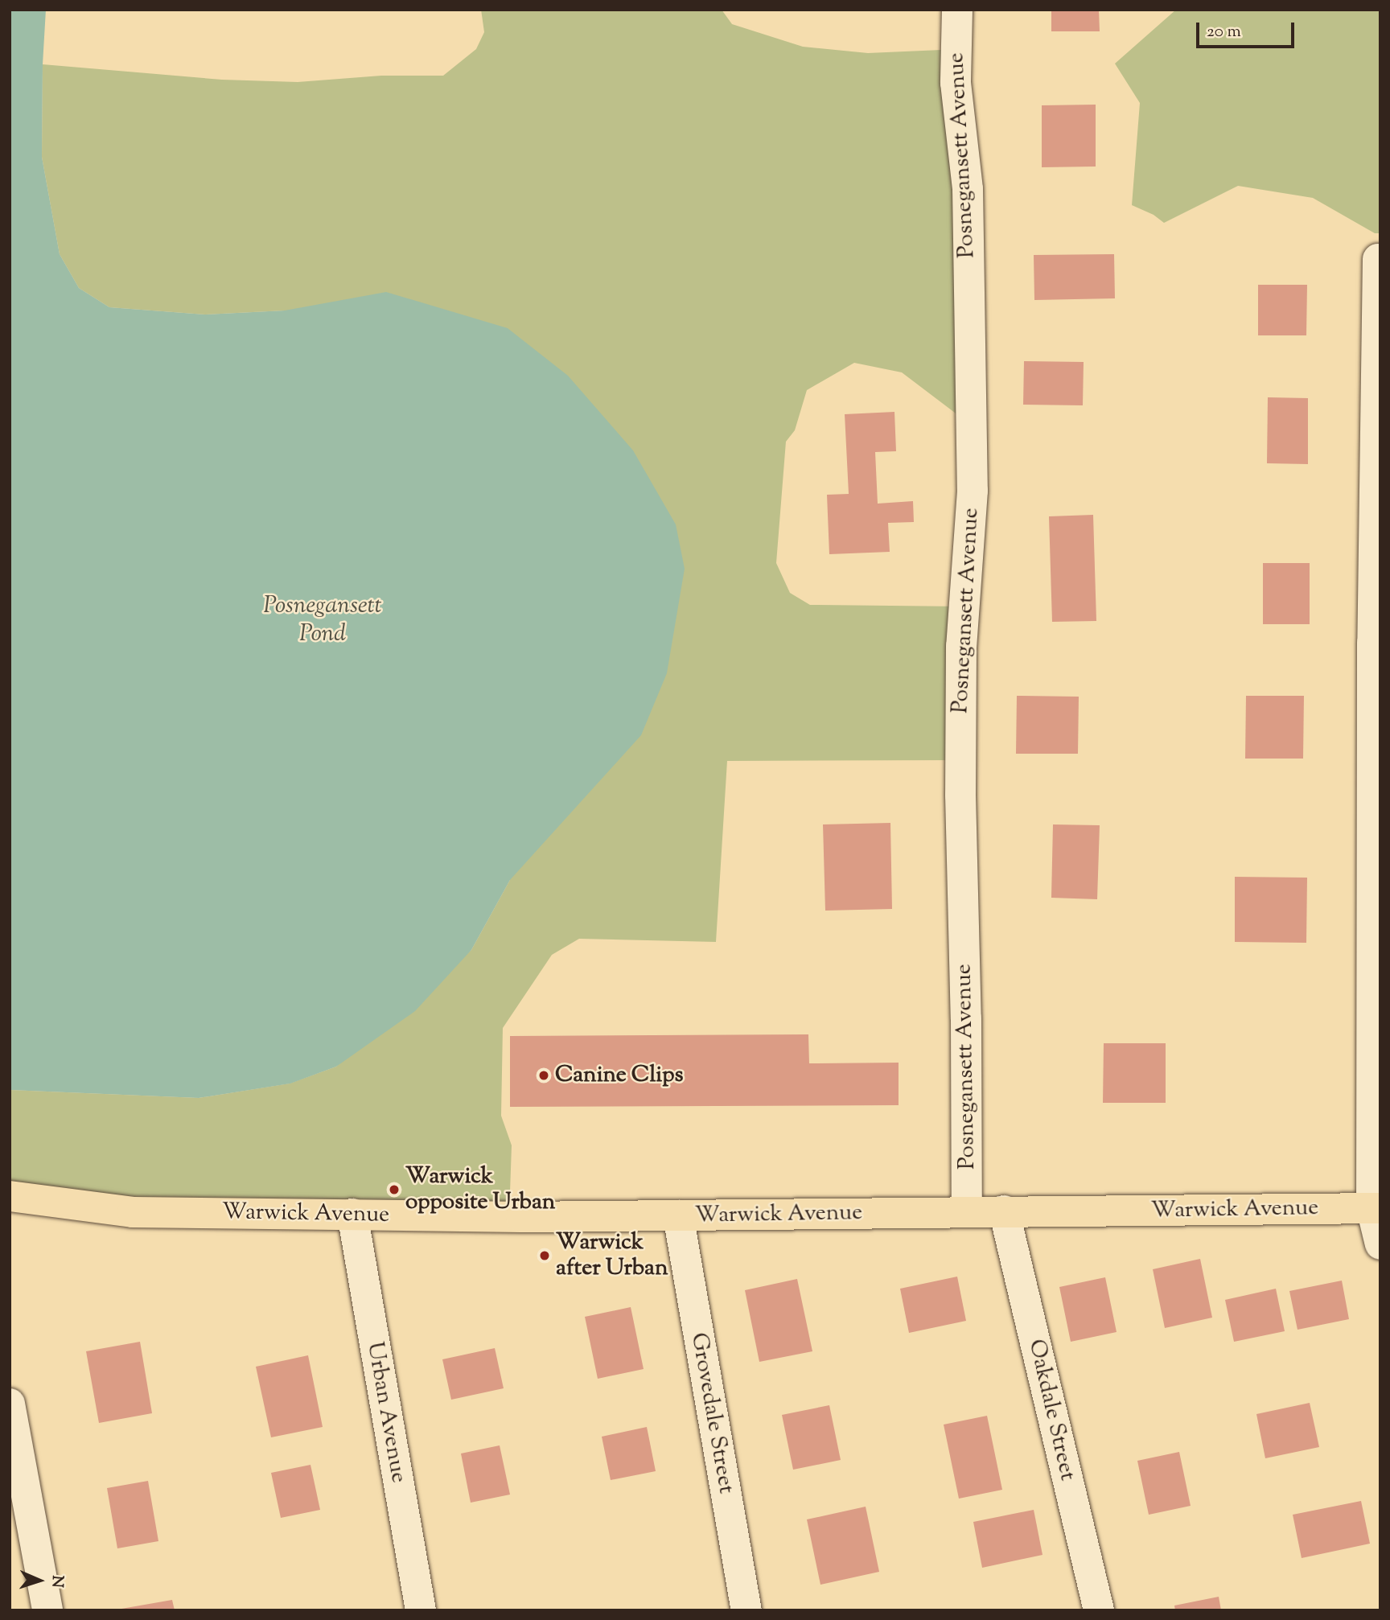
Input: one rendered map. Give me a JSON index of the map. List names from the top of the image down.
{
  "streets": {
    "main road": ["Warwick Avenue"],
    "street": [
      "Posnegansett Avenue",
      "Oakdale Street",
      "Urban Avenue",
      "Grovedale Street"
    ]
  },
  "crossings": [
    ["Posnegansett Avenue", "Warwick Avenue"],
    ["Warwick Avenue", "Oakdale Street"],
    ["Warwick Avenue", "Urban Avenue"],
    ["Warwick Avenue", "Grovedale Street"]
  ],
  "water": ["Posnegansett Pond"],
  "places": ["Canine Clips", "Warwick opposite Urban", "Warwick after Urban"],
  "scale_bar": "20 m",
  "north": "right"
}
